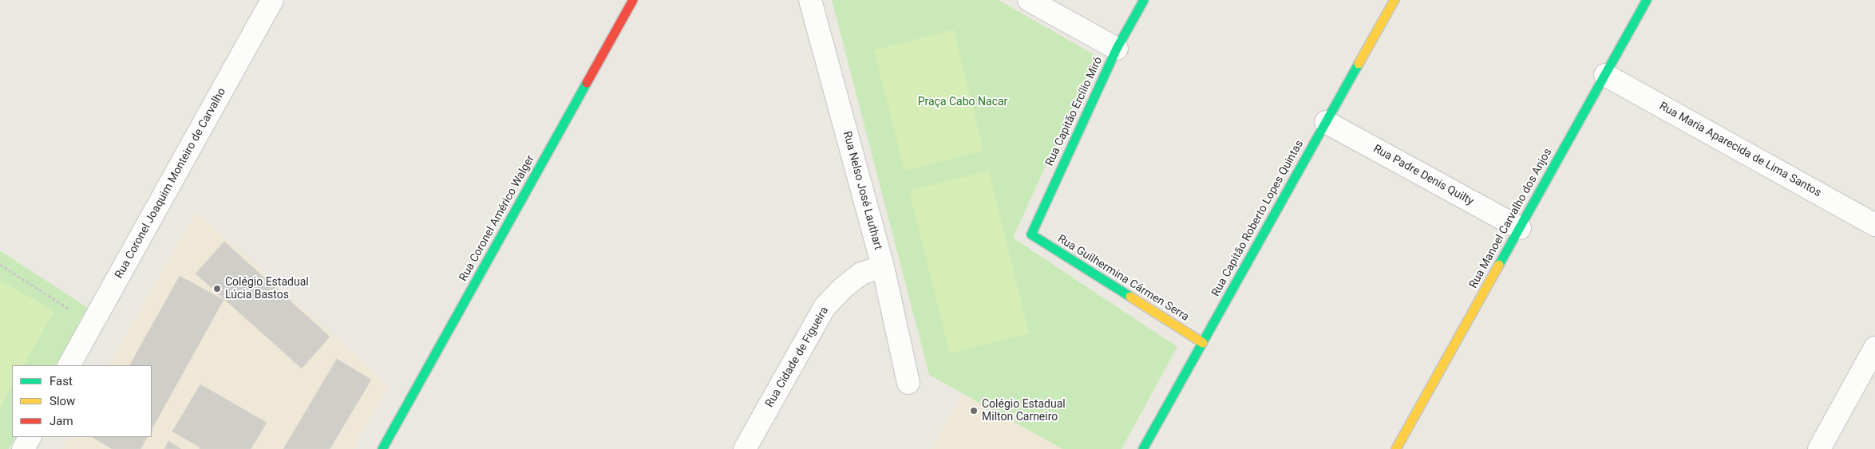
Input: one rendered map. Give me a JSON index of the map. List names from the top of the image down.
{
  "streets": {
    "street": [
      "Rua Capitão Ercílio Miró",
      "Rua Maria Aparecida de Lima Santos",
      "Rua Padre Denis Quilty",
      "Rua Coronel Joaquim Monteiro de Carvalho",
      "Rua Nelso José Lauthart",
      "Rua Coronel Américo Walger",
      "Rua Capitão Roberto Lopes Quintas",
      "Rua Manoel Carvalho dos Anjos",
      "Rua Guilhermina Cármen Serra",
      "Rua Cidade de Figueira"
    ]
  },
  "crossings": [
    ["Rua Capitão Ercílio Miró", "Rua Guilhermina Cármen Serra"],
    ["Rua Maria Aparecida de Lima Santos", "Rua Manoel Carvalho dos Anjos"],
    ["Rua Padre Denis Quilty", "Rua Capitão Roberto Lopes Quintas"],
    ["Rua Padre Denis Quilty", "Rua Manoel Carvalho dos Anjos"],
    ["Rua Nelso José Lauthart", "Rua Cidade de Figueira"],
    ["Rua Capitão Roberto Lopes Quintas", "Rua Guilhermina Cármen Serra"]
  ],
  "parks": ["Praça Cabo Nacar"],
  "places": ["Colégio Estadual Lúcia Bastos", "Colégio Estadual Milton Carneiro"],
  "legend": ["Fast", "Slow", "Jam"]
}
